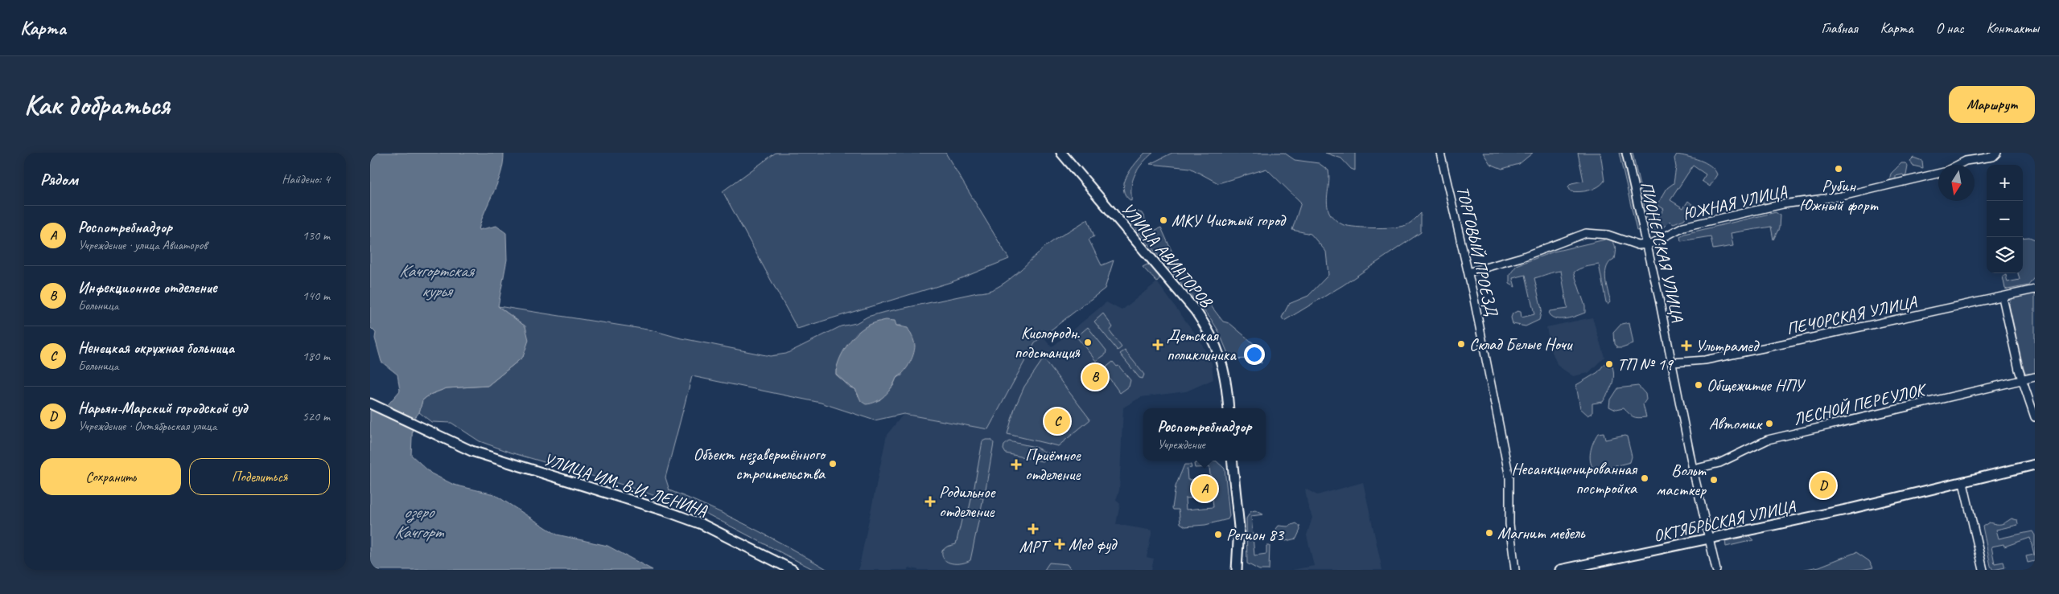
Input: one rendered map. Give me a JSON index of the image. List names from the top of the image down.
{
  "streets": {
    "main road": ["УЛИЦА АВИАТОРОВ", "УЛИЦА ИМ. В.И. ЛЕНИНА", "ОКТЯБРЬСКАЯ УЛИЦА"],
    "street": [
      "ЮЖНАЯ УЛИЦА",
      "ТОРГОВЫЙ ПРОЕЗД",
      "ПИОНЕРСКАЯ УЛИЦА",
      "ПЕЧОРСКАЯ УЛИЦА",
      "ЛЕСНОЙ ПЕРЕУЛОК"
    ]
  },
  "crossings": [
    ["ЮЖНАЯ УЛИЦА", "ПИОНЕРСКАЯ УЛИЦА"],
    ["ПИОНЕРСКАЯ УЛИЦА", "ПЕЧОРСКАЯ УЛИЦА"],
    ["ПИОНЕРСКАЯ УЛИЦА", "ЛЕСНОЙ ПЕРЕУЛОК"],
    ["ПИОНЕРСКАЯ УЛИЦА", "ОКТЯБРЬСКАЯ УЛИЦА"]
  ],
  "water": ["Качгортская курья", "озеро Качгорт"],
  "places": {
    "other": [
      "Рубин Южный форт",
      "МКУ Чистый город",
      "Кислородн. подстанция",
      "Склад Белые Ночи",
      "ТП № 19",
      "Общежитие НПУ",
      "Автомик",
      "Объект незавершённого строительства",
      "Несанкционированная постройка",
      "Вольт масткер",
      "Магнит мебель",
      "Регион 83"
    ],
    "health": [
      "Детская поликлиника",
      "Ультрамед",
      "Приёмное отделение",
      "Родильное отделение",
      "МРТ",
      "Мед фуд"
    ]
  },
  "north": "bottom",
  "page": {
    "header": "Карта",
    "nav": [
      "Главная",
      "Карта",
      "О нас",
      "Контакты"
    ],
    "buttons": [
      "Маршрут",
      ["Сохранить", "Поделиться"]
    ],
    "title": "Как добраться",
    "heading": ["Рядом", "Найдено: 4"],
    "map_buttons": ["+", "−"],
    "list": [
      {
        "mark": "A",
        "name": "Роспотребнадзор",
        "note": "Учреждение · улица Авиаторов",
        "value": "130 m"
      },
      {
        "mark": "B",
        "name": "Инфекционное отделение",
        "note": "Больница",
        "value": "140 m"
      },
      {
        "mark": "C",
        "name": "Ненецкая окружная больница",
        "note": "Больница",
        "value": "180 m"
      },
      {
        "mark": "D",
        "name": "Нарьян-Марский городской суд",
        "note": "Учреждение · Октябрьская улица",
        "value": "520 m"
      }
    ],
    "pins": [
      "B",
      "C",
      "D",
      "A"
    ],
    "popup": ["Роспотребнадзор", "Учреждение"]
  }
}
